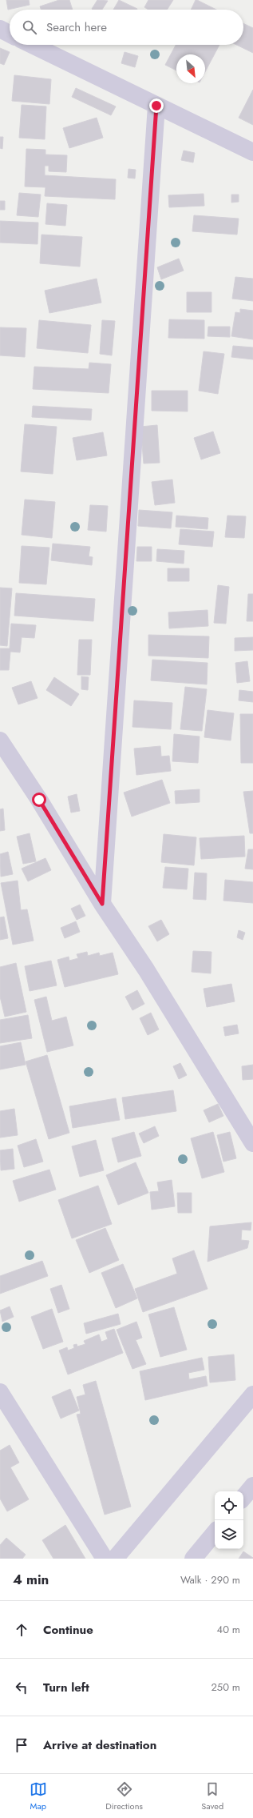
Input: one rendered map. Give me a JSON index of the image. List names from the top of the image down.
{
  "north": "bottom right",
  "page": {
    "search": "Search here",
    "heading": ["4 min", "Walk · 290 m"],
    "list": [
      ["Continue", "40 m"],
      ["Turn left", "250 m"],
      "Arrive at destination"
    ],
    "nav": ["Map", "Directions", "Saved"]
  }
}
